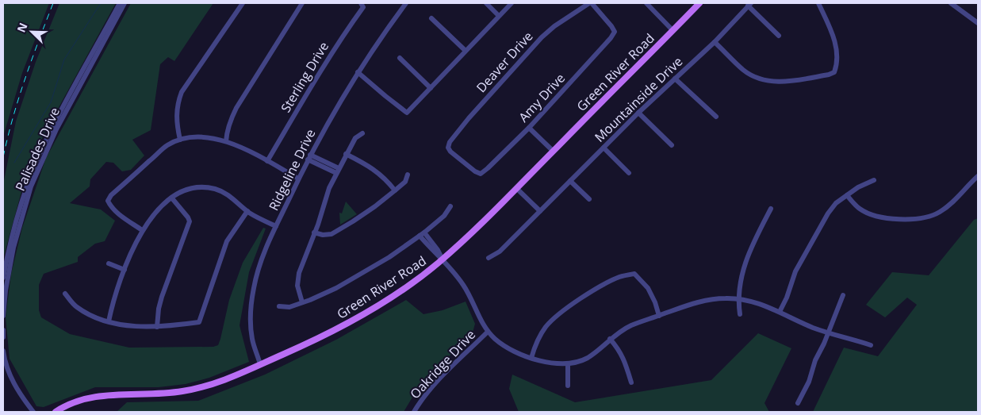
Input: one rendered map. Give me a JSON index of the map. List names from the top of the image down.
{
  "streets": {
    "main road": ["Green River Road"],
    "street": [
      "Deaver Drive",
      "Sterling Drive",
      "Amy Drive",
      "Mountainside Drive",
      "Palisades Drive",
      "Ridgeline Drive",
      "Oakridge Drive"
    ]
  },
  "crossings": [
    ["Deaver Drive", "Amy Drive"],
    ["Green River Road", "Ridgeline Drive"]
  ],
  "north": "top left"
}
